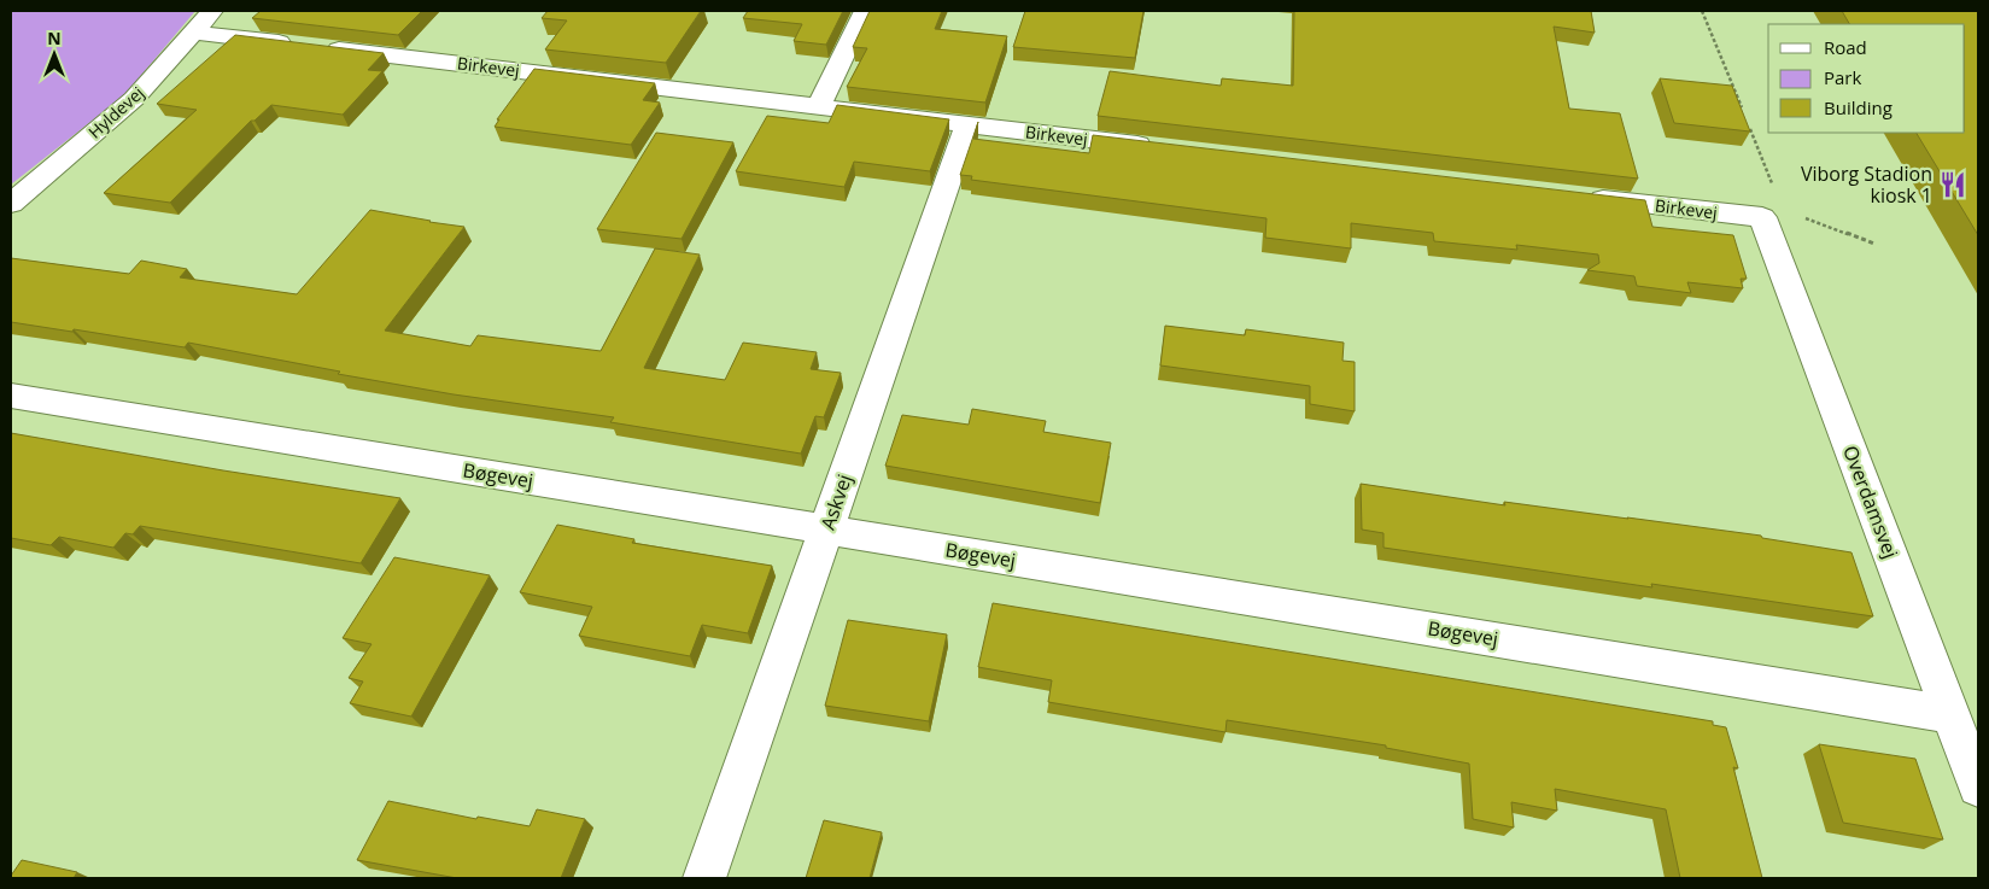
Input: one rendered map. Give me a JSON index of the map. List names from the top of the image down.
{
  "streets": {
    "street": [
      "Birkevej",
      "Hyldevej",
      "Bøgevej",
      "Askvej",
      "Overdamsvej"
    ]
  },
  "crossings": [
    ["Birkevej", "Hyldevej"],
    ["Birkevej", "Askvej"],
    ["Birkevej", "Overdamsvej"],
    ["Bøgevej", "Askvej"],
    ["Bøgevej", "Overdamsvej"]
  ],
  "places": {
    "restaurant": ["Viborg Stadion kiosk 1"]
  },
  "legend": ["Road", "Park", "Building"],
  "north": "top"
}
